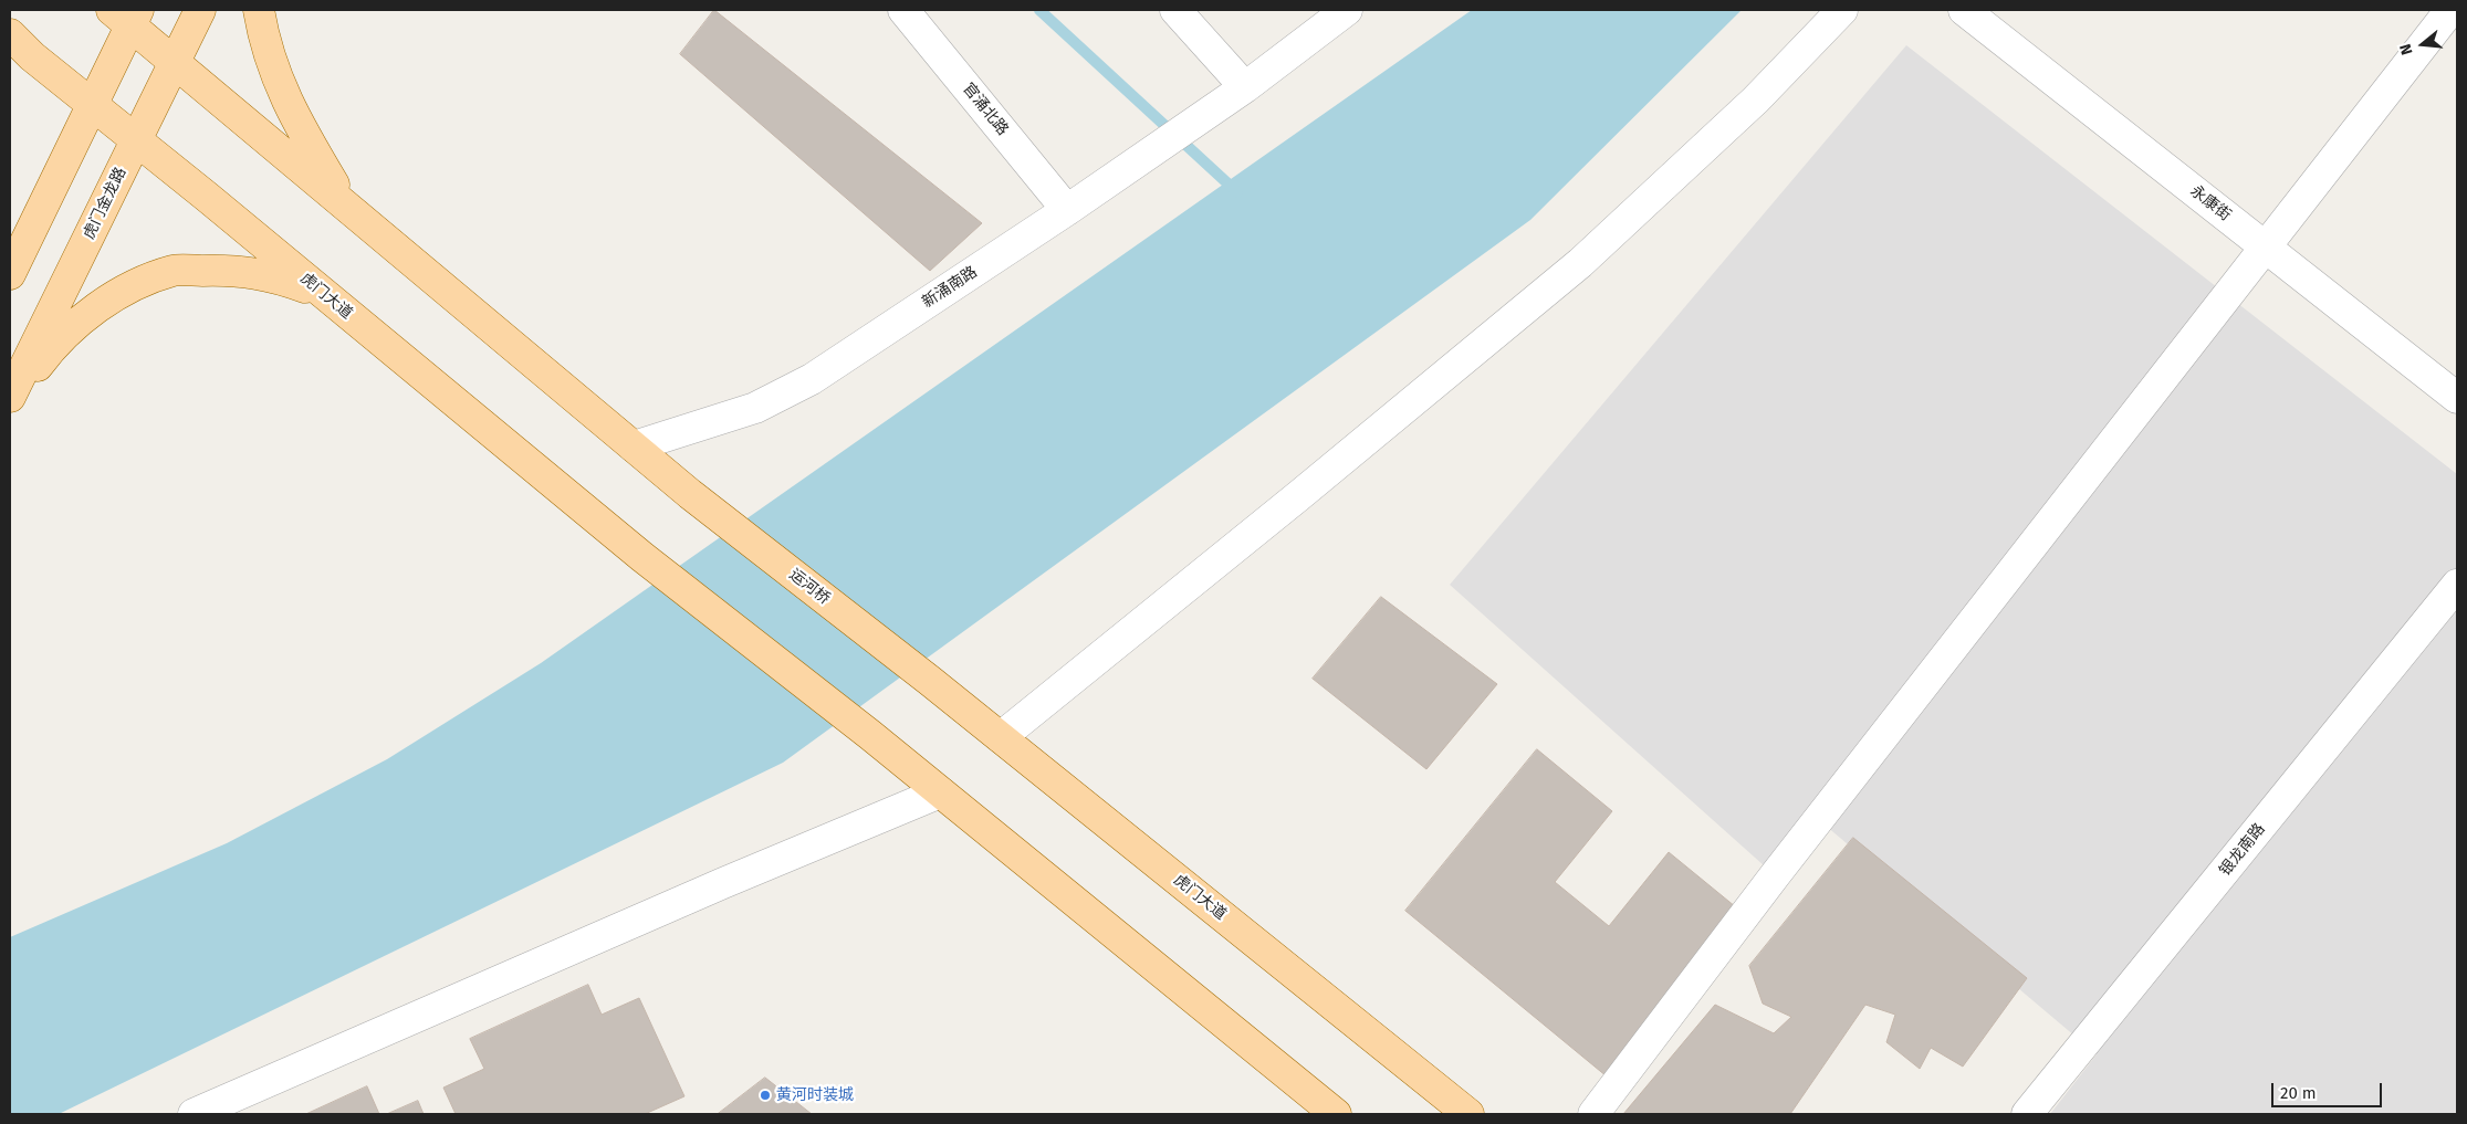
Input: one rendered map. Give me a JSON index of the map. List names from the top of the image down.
{
  "streets": {
    "main road": ["虎门金龙路", "虎门大道", "运河桥"],
    "street": [
      "官涌北路",
      "永康街",
      "新涌南路",
      "银龙南路"
    ]
  },
  "crossings": [
    ["官涌北路", "新涌南路"],
    ["虎门金龙路", "虎门大道"],
    ["新涌南路", "运河桥"],
    ["虎门大道", "运河桥"]
  ],
  "places": ["黄河时装城"],
  "scale_bar": "20 m",
  "north": "left"
}
